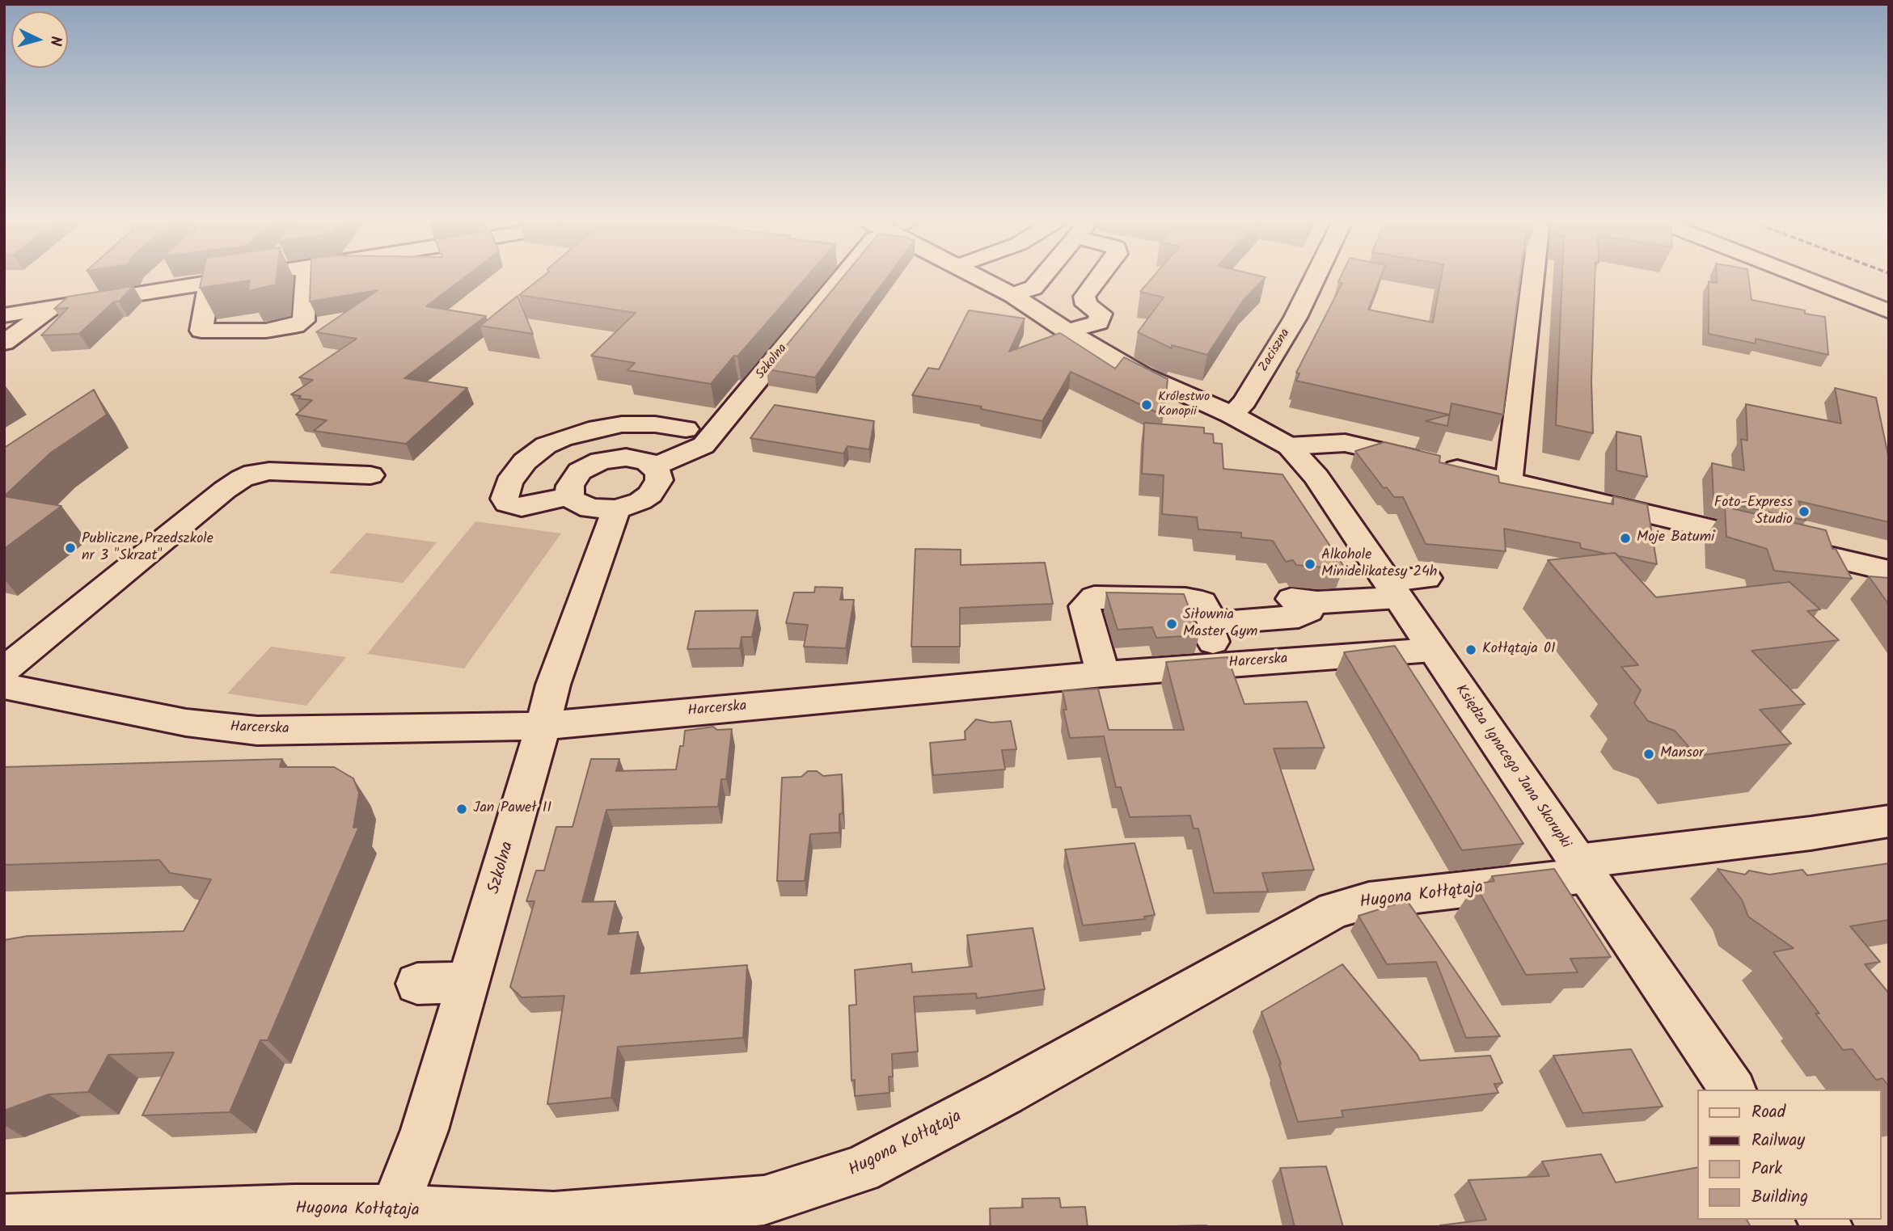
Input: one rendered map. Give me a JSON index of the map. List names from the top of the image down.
{
  "streets": {
    "street": [
      "Zaciszna",
      "Szkolna",
      "Harcerska",
      "Księdza Ignacego Jana Skorupki",
      "Hugona Kołłątaja"
    ]
  },
  "crossings": [
    ["Szkolna", "Harcerska"],
    ["Szkolna", "Hugona Kołłątaja"],
    ["Harcerska", "Księdza Ignacego Jana Skorupki"],
    ["Księdza Ignacego Jana Skorupki", "Hugona Kołłątaja"]
  ],
  "places": [
    "Królestwo Konopii",
    "Foto-Express Studio",
    "Moje Batumi",
    "Publiczne Przedszkole nr 3 \"Skrzat\"",
    "Alkohole Minidelikatesy 24h",
    "Siłownia Master Gym",
    "Kołłątaja 01",
    "Mansor",
    "Jan Paweł II"
  ],
  "legend": [
    "Road",
    "Railway",
    "Park",
    "Building"
  ],
  "north": "right"
}
